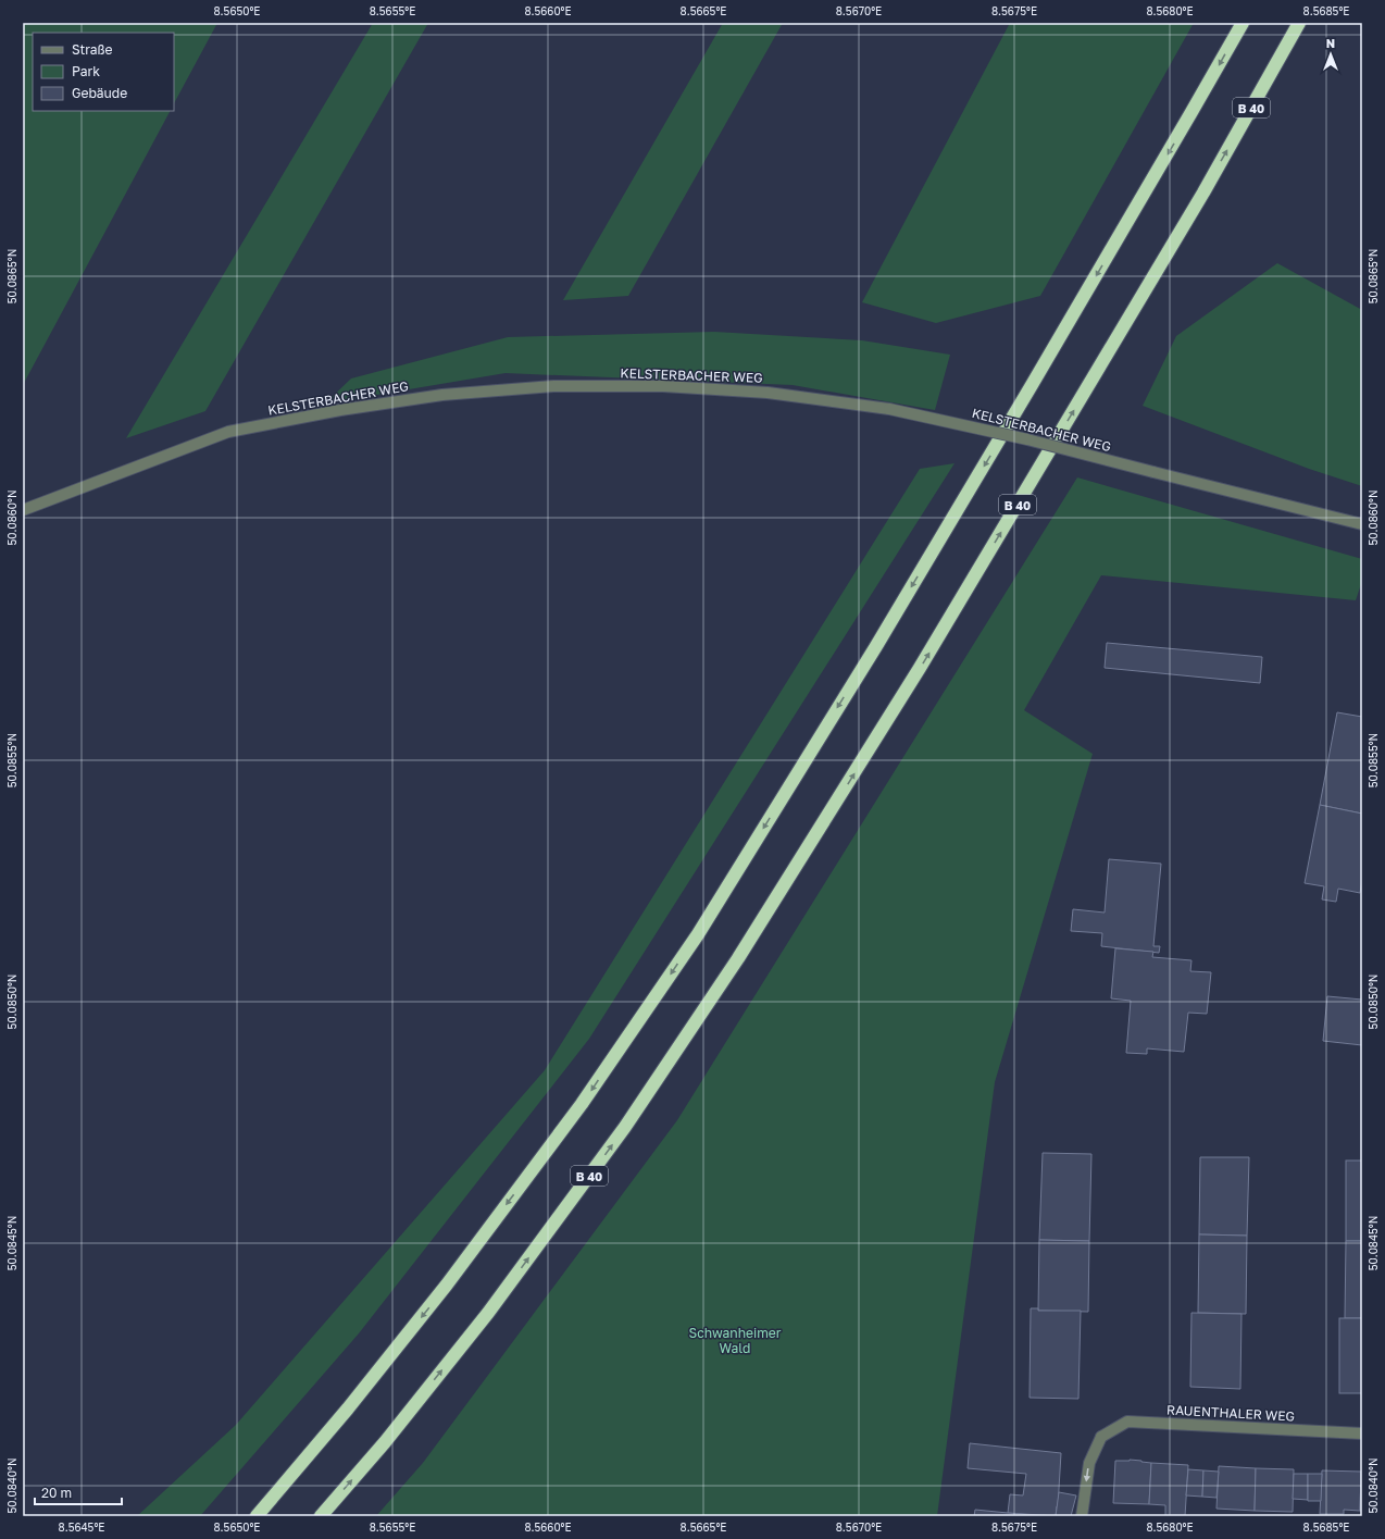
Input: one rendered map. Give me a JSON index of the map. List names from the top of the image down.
{
  "streets": {
    "highway": ["B 40"],
    "street": ["KELSTERBACHER WEG", "RAUENTHALER WEG"]
  },
  "one_way": ["RAUENTHALER WEG"],
  "parks": ["Schwanheimer Wald"],
  "legend": ["Straße", "Park", "Gebäude"],
  "scale_bar": "20 m",
  "north": "top",
  "coordinates": [
    "8.5650°E",
    "8.5655°E",
    "8.5660°E",
    "8.5665°E",
    "8.5670°E",
    "8.5675°E",
    "8.5680°E",
    "8.5685°E",
    "50.0865°N",
    "50.0860°N",
    "50.0855°N",
    "50.0850°N",
    "50.0845°N",
    "50.0840°N",
    "8.5645°E"
  ]
}
